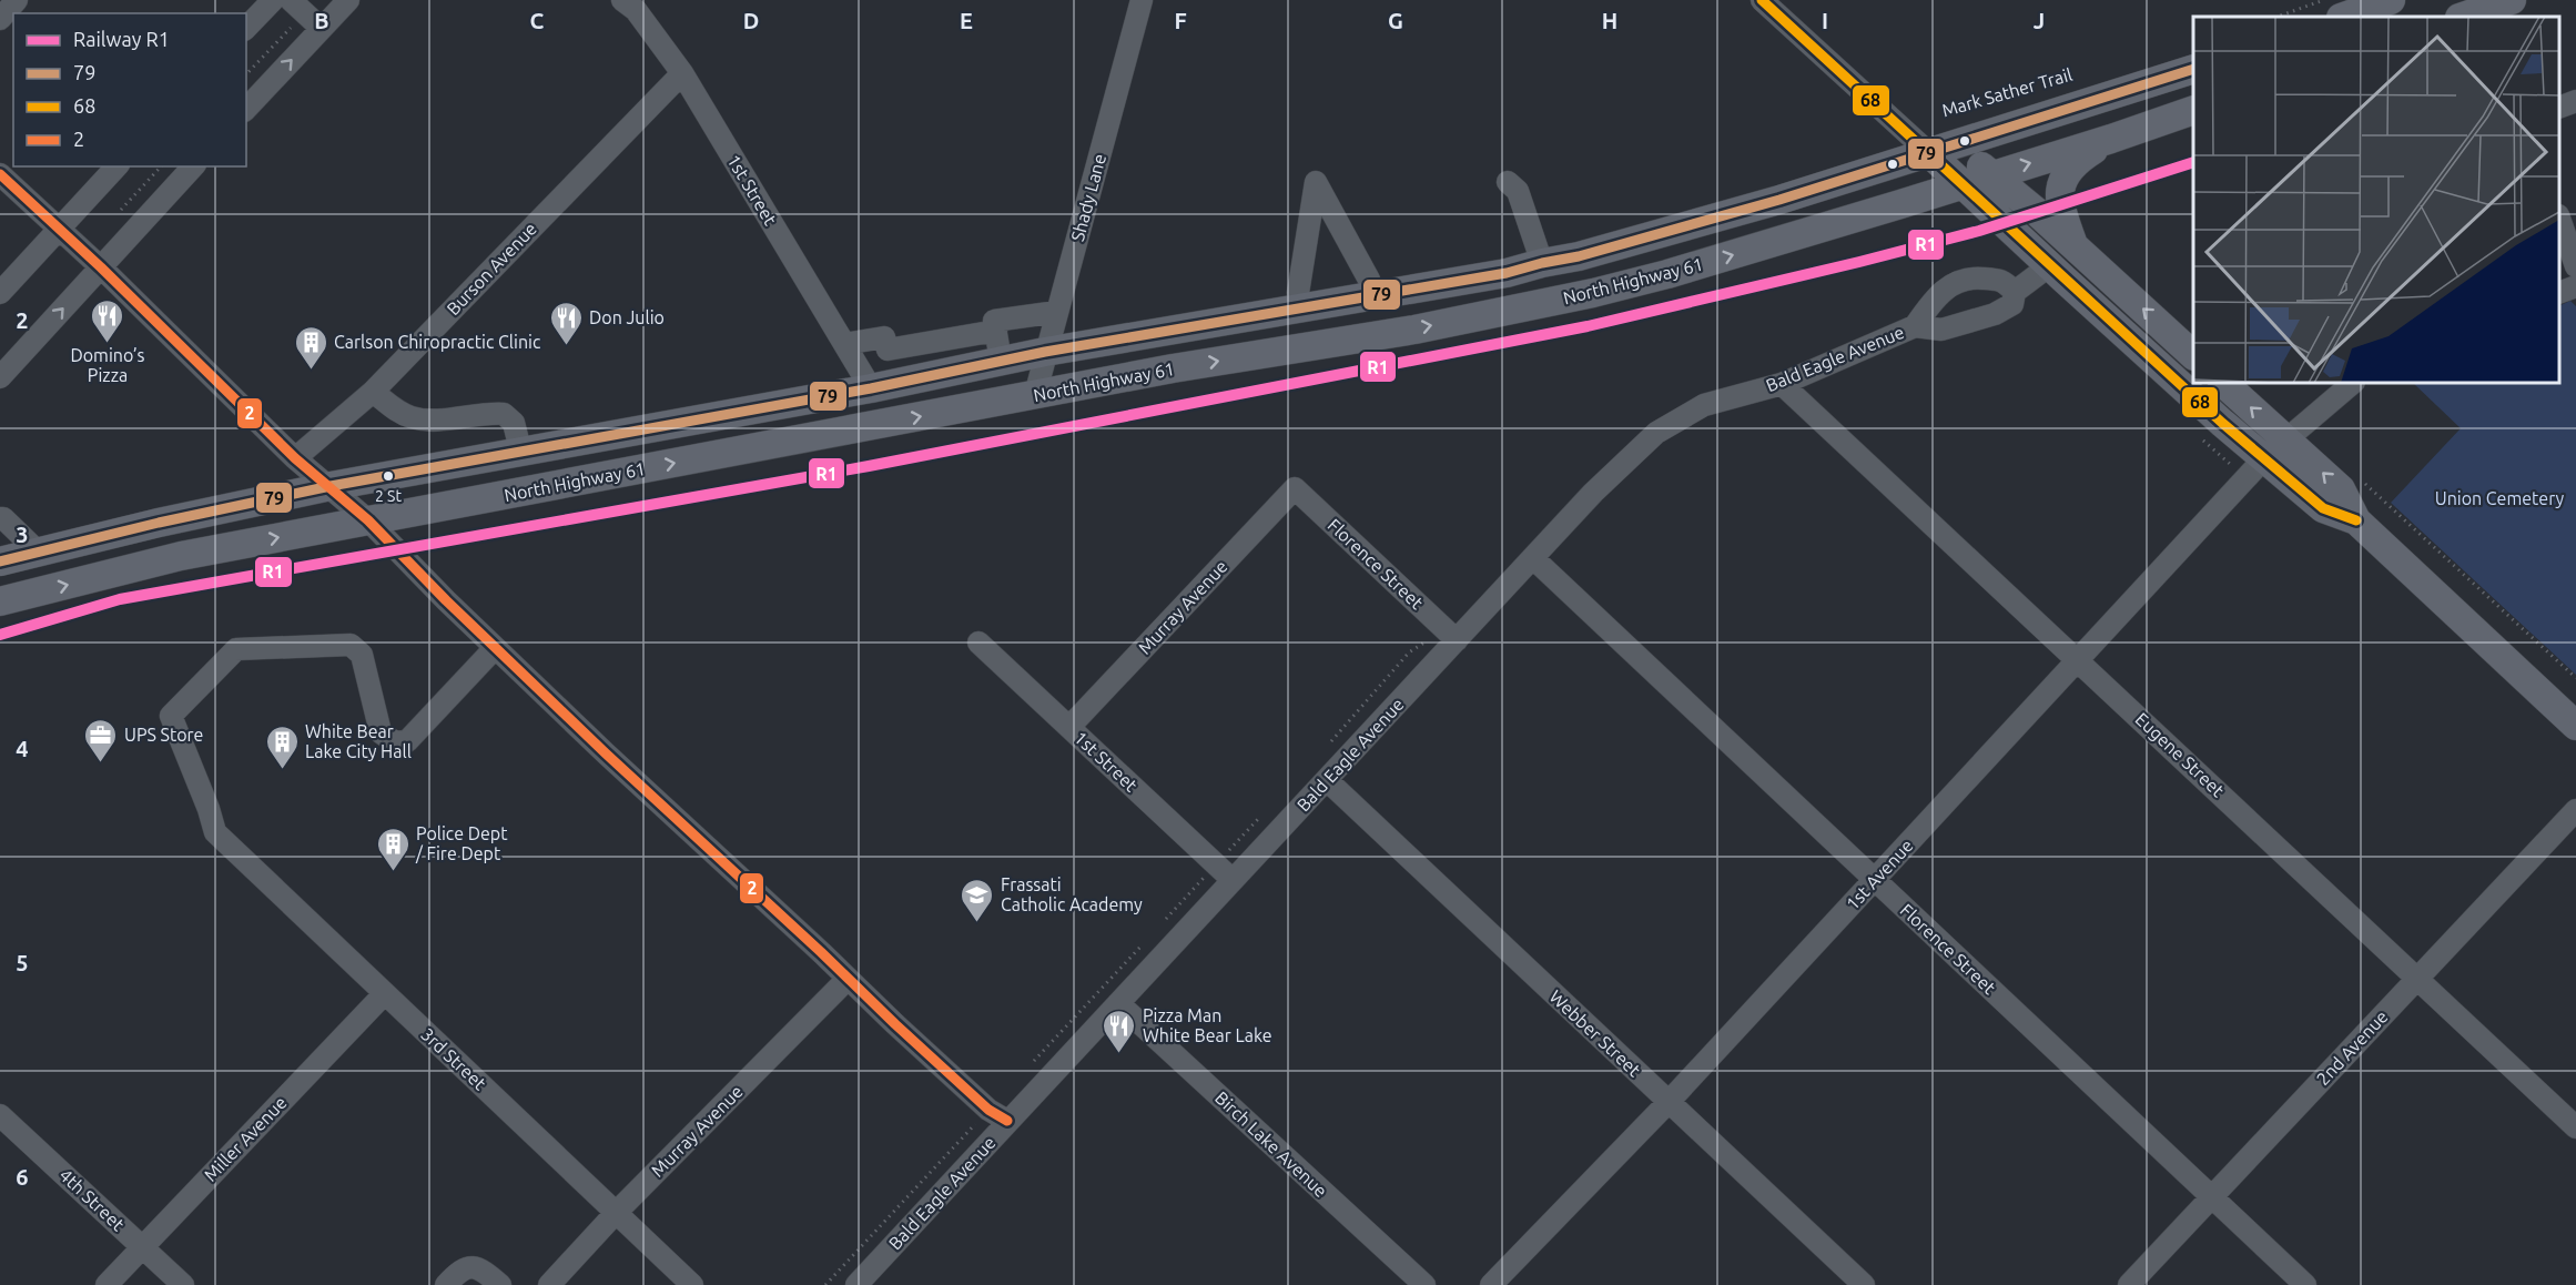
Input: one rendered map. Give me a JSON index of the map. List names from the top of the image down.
{
  "streets": {
    "main road": ["North Highway 61"],
    "street": [
      "1st Street",
      "Shady Lane",
      "Burson Avenue",
      "Bald Eagle Avenue",
      "Florence Street",
      "Murray Avenue",
      "Eugene Street",
      "1st Avenue",
      "Webber Street",
      "2nd Avenue",
      "3rd Street",
      "Miller Avenue",
      "Birch Lake Avenue",
      "4th Street"
    ]
  },
  "crossings": [
    ["1st Street", "Burson Avenue"],
    ["1st Street", "North Highway 61"],
    ["1st Street", "Bald Eagle Avenue"],
    ["1st Street", "Murray Avenue"],
    ["Shady Lane", "North Highway 61"],
    ["Bald Eagle Avenue", "Florence Street"],
    ["Bald Eagle Avenue", "Eugene Street"],
    ["Bald Eagle Avenue", "Webber Street"],
    ["Bald Eagle Avenue", "Birch Lake Avenue"],
    ["Florence Street", "Murray Avenue"],
    ["Florence Street", "1st Avenue"],
    ["Florence Street", "2nd Avenue"],
    ["Murray Avenue", "3rd Street"],
    ["Eugene Street", "1st Avenue"],
    ["Eugene Street", "2nd Avenue"],
    ["1st Avenue", "Webber Street"],
    ["3rd Street", "Miller Avenue"],
    ["Miller Avenue", "4th Street"]
  ],
  "parks": ["Union Cemetery"],
  "places": {
    "restaurant": ["Domino’s Pizza", "Don Julio", "Pizza Man White Bear Lake"],
    "building": ["Carlson Chiropractic Clinic", "White Bear Lake City Hall", "Police Dept / Fire Dept"],
    "other": ["2 St"],
    "office": ["UPS Store"],
    "school or university": ["Frassati Catholic Academy"]
  },
  "lines": [
    "transit line 68",
    "transit line 79",
    "rail line R1",
    "transit line 2"
  ],
  "legend": [
    "Railway R1",
    "79",
    "68",
    "2"
  ],
  "grid": {
    "columns": [
      "B",
      "C",
      "D",
      "E",
      "F",
      "G",
      "H",
      "I",
      "J"
    ],
    "rows": [
      "2",
      "3",
      "4",
      "5",
      "6"
    ]
  }
}
